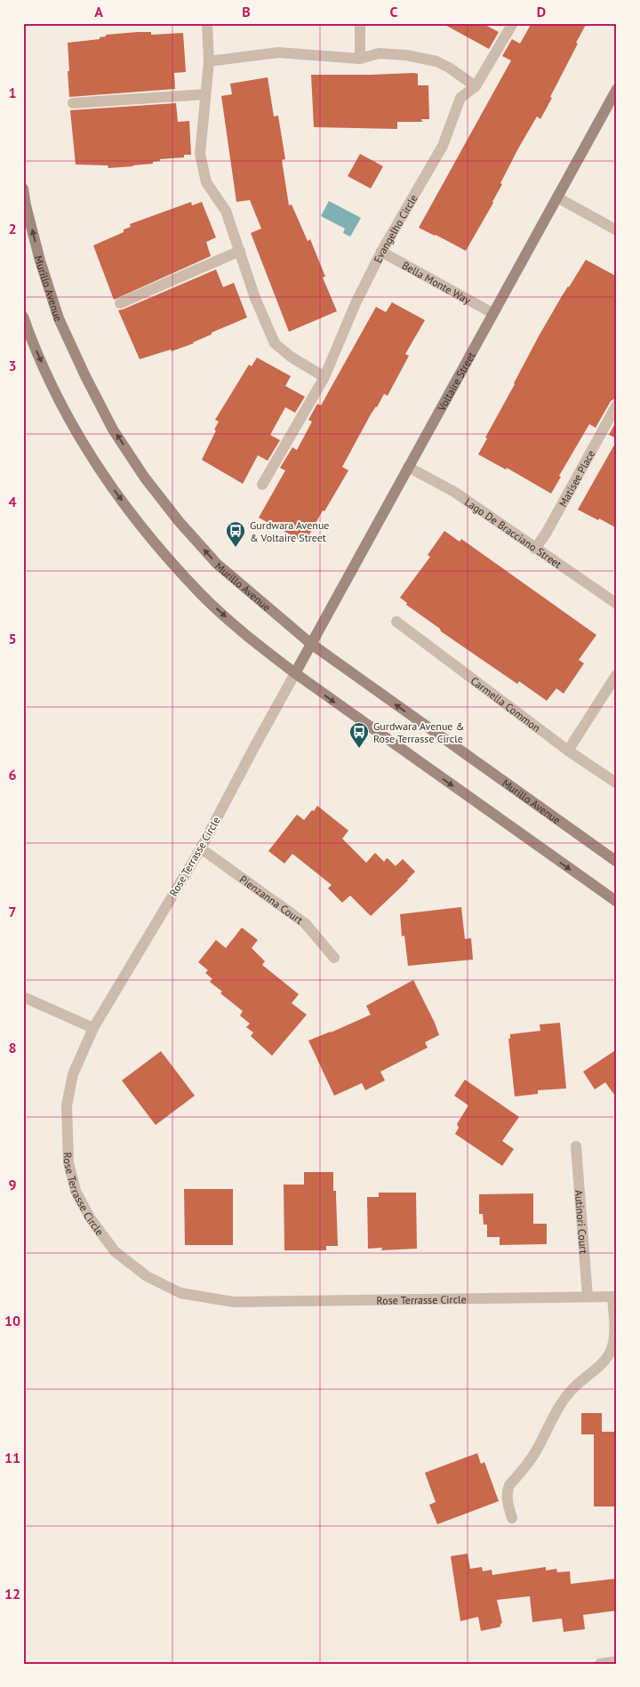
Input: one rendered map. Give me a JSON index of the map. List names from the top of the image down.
{
  "streets": {
    "main road": ["Murillo Avenue", "Voltaire Street"],
    "street": [
      "Evangelho Circle",
      "Bella Monte Way",
      "Matisee Place",
      "Lago De Bracciano Street",
      "Carmella Common",
      "Rose Terrasse Circle",
      "Pienzanna Court",
      "Autinori Court"
    ]
  },
  "crossings": [
    ["Evangelho Circle", "Bella Monte Way"],
    ["Bella Monte Way", "Voltaire Street"],
    ["Murillo Avenue", "Voltaire Street"],
    ["Voltaire Street", "Lago De Bracciano Street"],
    ["Voltaire Street", "Rose Terrasse Circle"],
    ["Matisee Place", "Lago De Bracciano Street"],
    ["Rose Terrasse Circle", "Pienzanna Court"],
    ["Rose Terrasse Circle", "Autinori Court"]
  ],
  "places": {
    "bus stop": ["Gurdwara Avenue & Voltaire Street", "Gurdwara Avenue & Rose Terrasse Circle"]
  },
  "grid": {
    "columns": [
      "A",
      "B",
      "C",
      "D"
    ],
    "rows": [
      "1",
      "2",
      "3",
      "4",
      "5",
      "6",
      "7",
      "8",
      "9",
      "10",
      "11",
      "12"
    ]
  }
}
